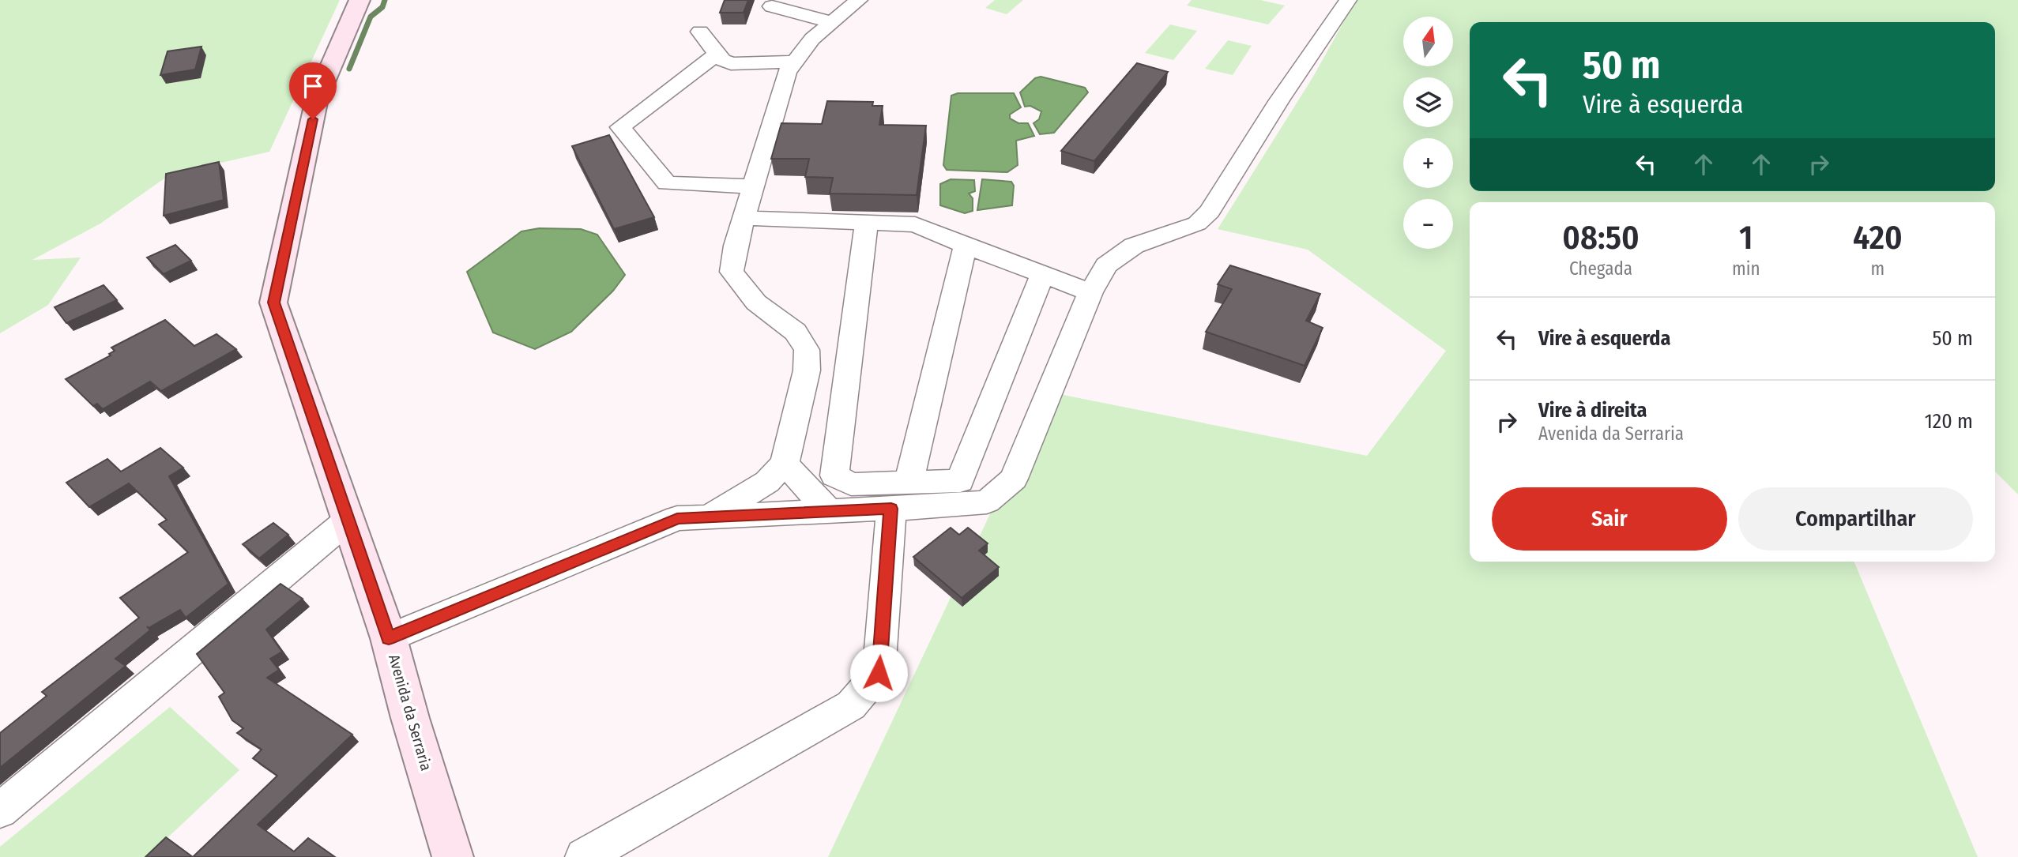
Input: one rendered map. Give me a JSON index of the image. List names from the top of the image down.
{
  "streets": {
    "main road": ["Avenida da Serraria"]
  },
  "north": "top",
  "page": {
    "map_buttons": ["+", "−"],
    "turn": ["50 m", "Vire à esquerda"],
    "eta": [
      "08:50",
      "Chegada",
      "1",
      "min",
      "420",
      "m"
    ],
    "list": [
      {
        "name": "Vire à esquerda",
        "value": "50 m"
      },
      {
        "name": "Vire à direita",
        "note": "Avenida da Serraria",
        "value": "120 m"
      }
    ],
    "buttons": ["Sair", "Compartilhar"]
  }
}
